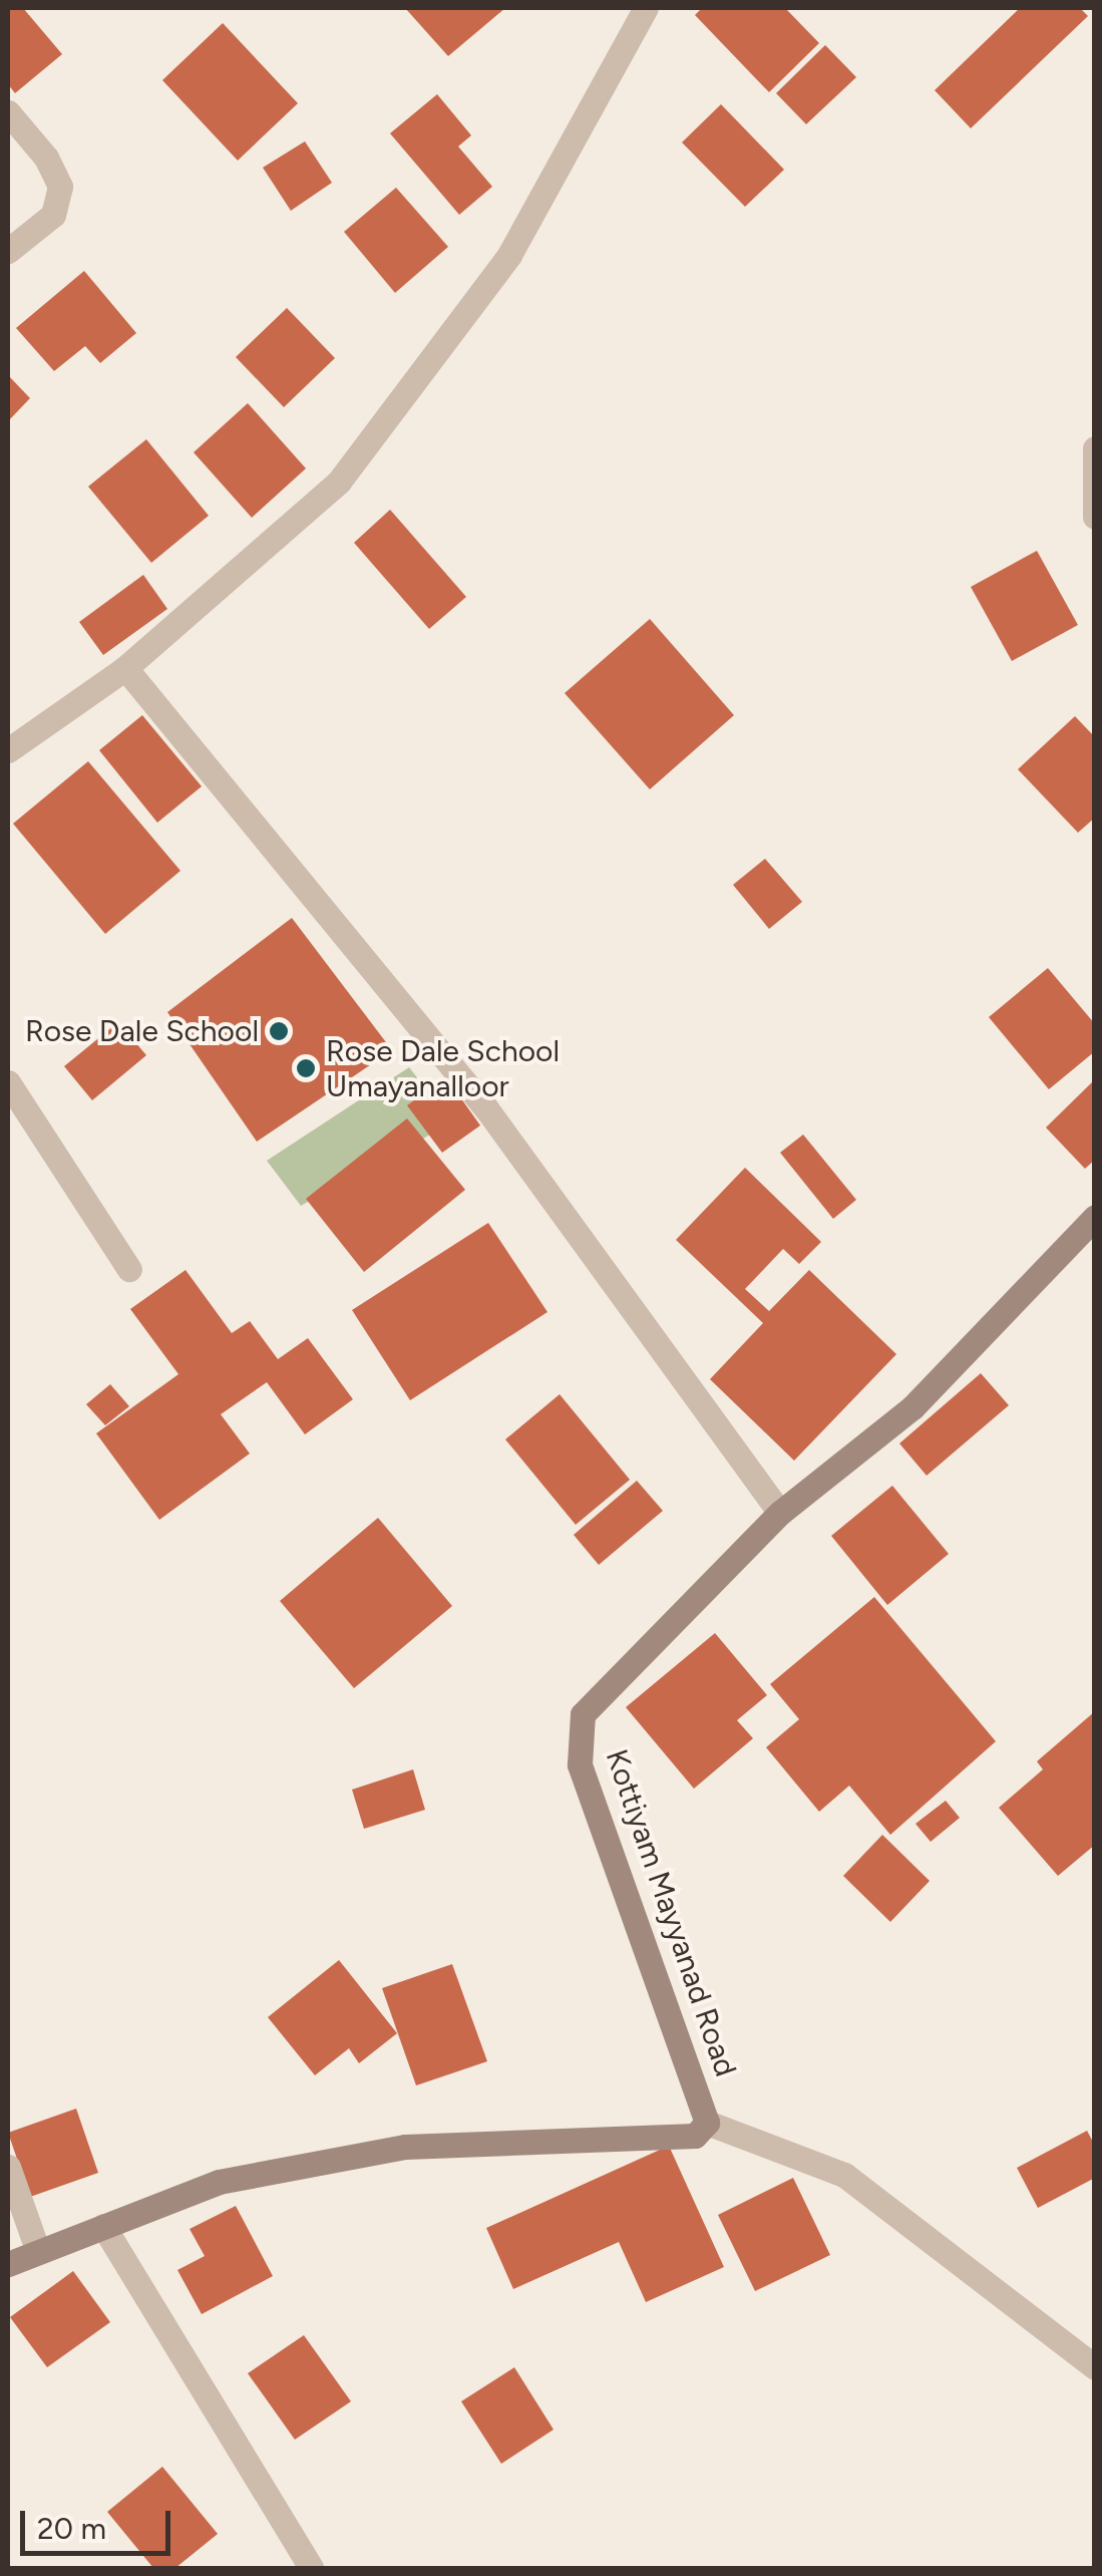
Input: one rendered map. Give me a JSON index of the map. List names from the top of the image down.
{
  "streets": {
    "street": ["Kottiyam Mayyanad Road"]
  },
  "places": ["Rose Dale School", "Rose Dale School Umayanalloor"],
  "scale_bar": "20 m"
}
